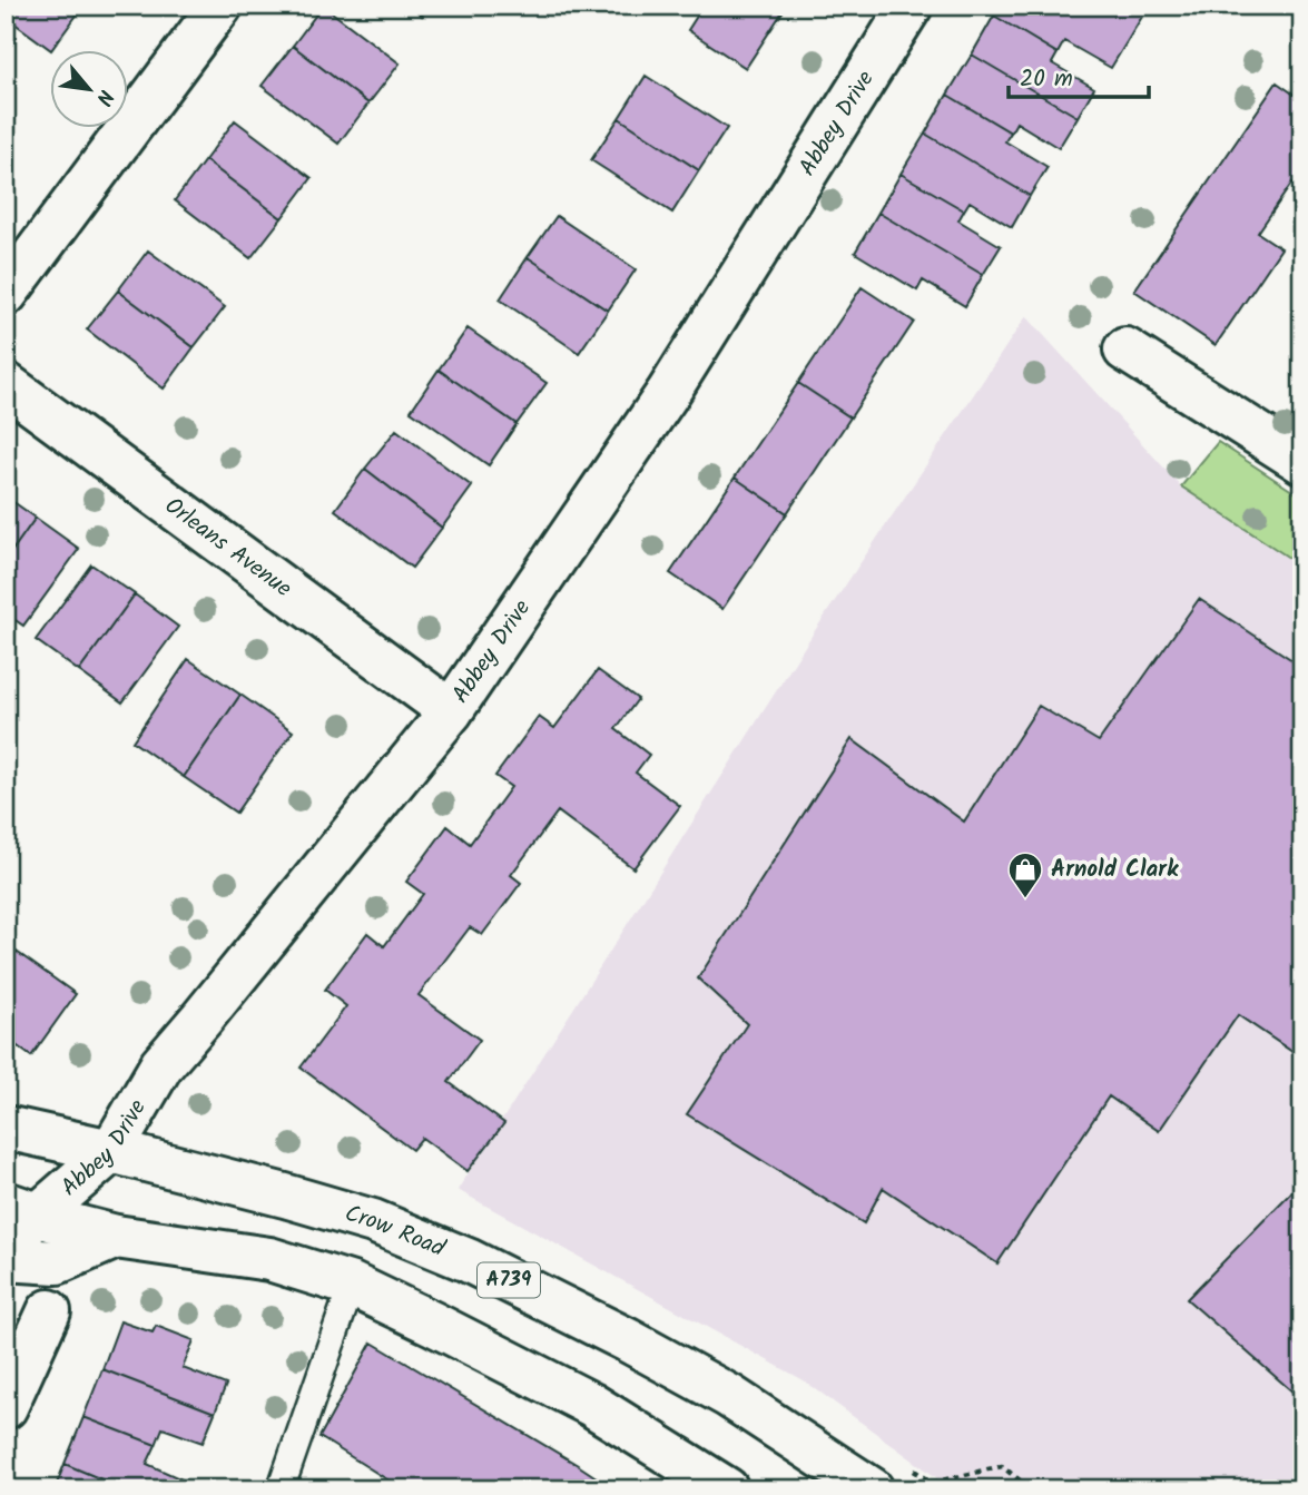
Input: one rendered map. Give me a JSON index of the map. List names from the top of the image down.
{
  "streets": {
    "street": [
      "Abbey Drive",
      "Orleans Avenue",
      "Crow Road",
      "A739"
    ]
  },
  "crossings": [
    ["Abbey Drive", "Orleans Avenue"],
    ["Abbey Drive", "Crow Road"]
  ],
  "places": {
    "shop": ["Arnold Clark"]
  },
  "scale_bar": "20 m",
  "north": "bottom right"
}
